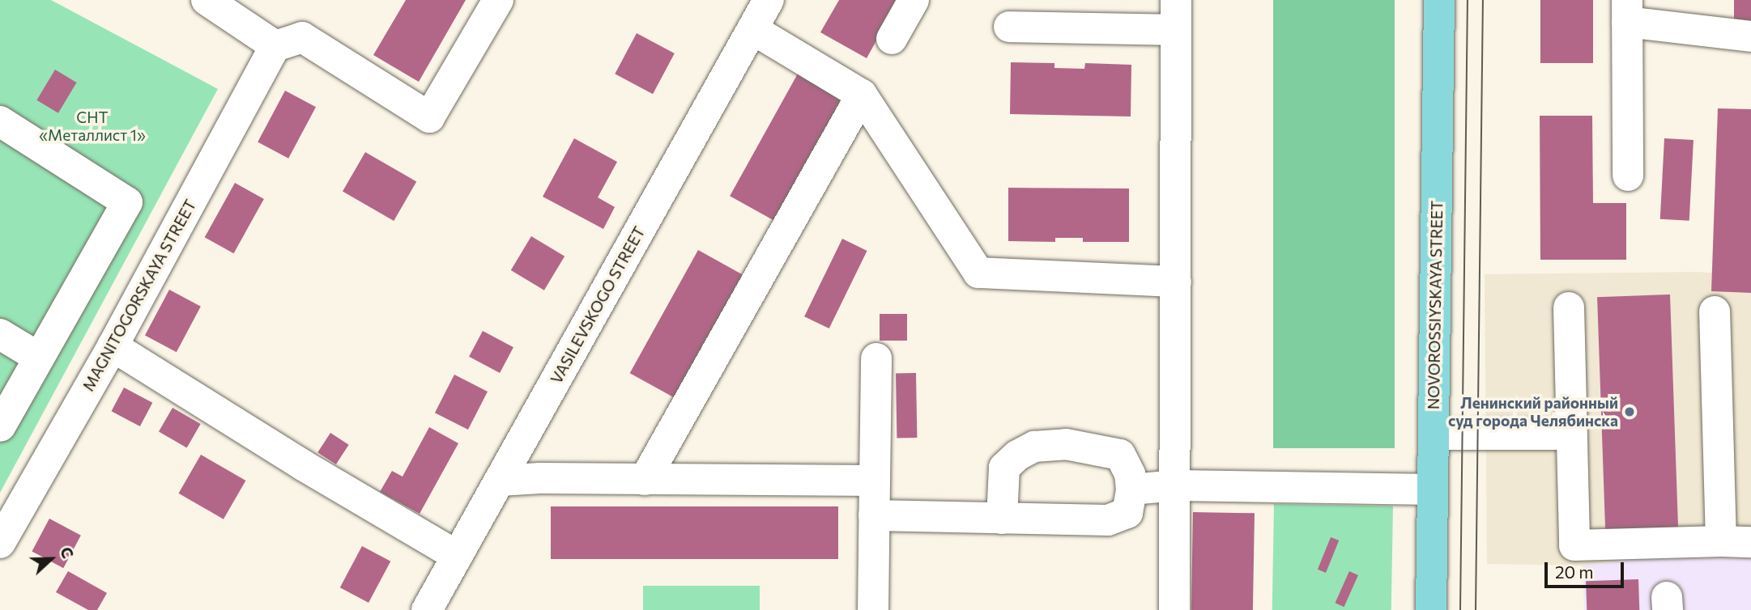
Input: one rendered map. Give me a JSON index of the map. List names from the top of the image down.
{
  "streets": {
    "main road": ["NOVOROSSIYSKAYA STREET"],
    "street": ["MAGNITOGORSKAYA STREET", "VASILEVSKOGO STREET"]
  },
  "parks": ["СНТ «Металлист 1»"],
  "places": ["Ленинский районный суд города Челябинска"],
  "scale_bar": "20 m",
  "north": "right"
}
